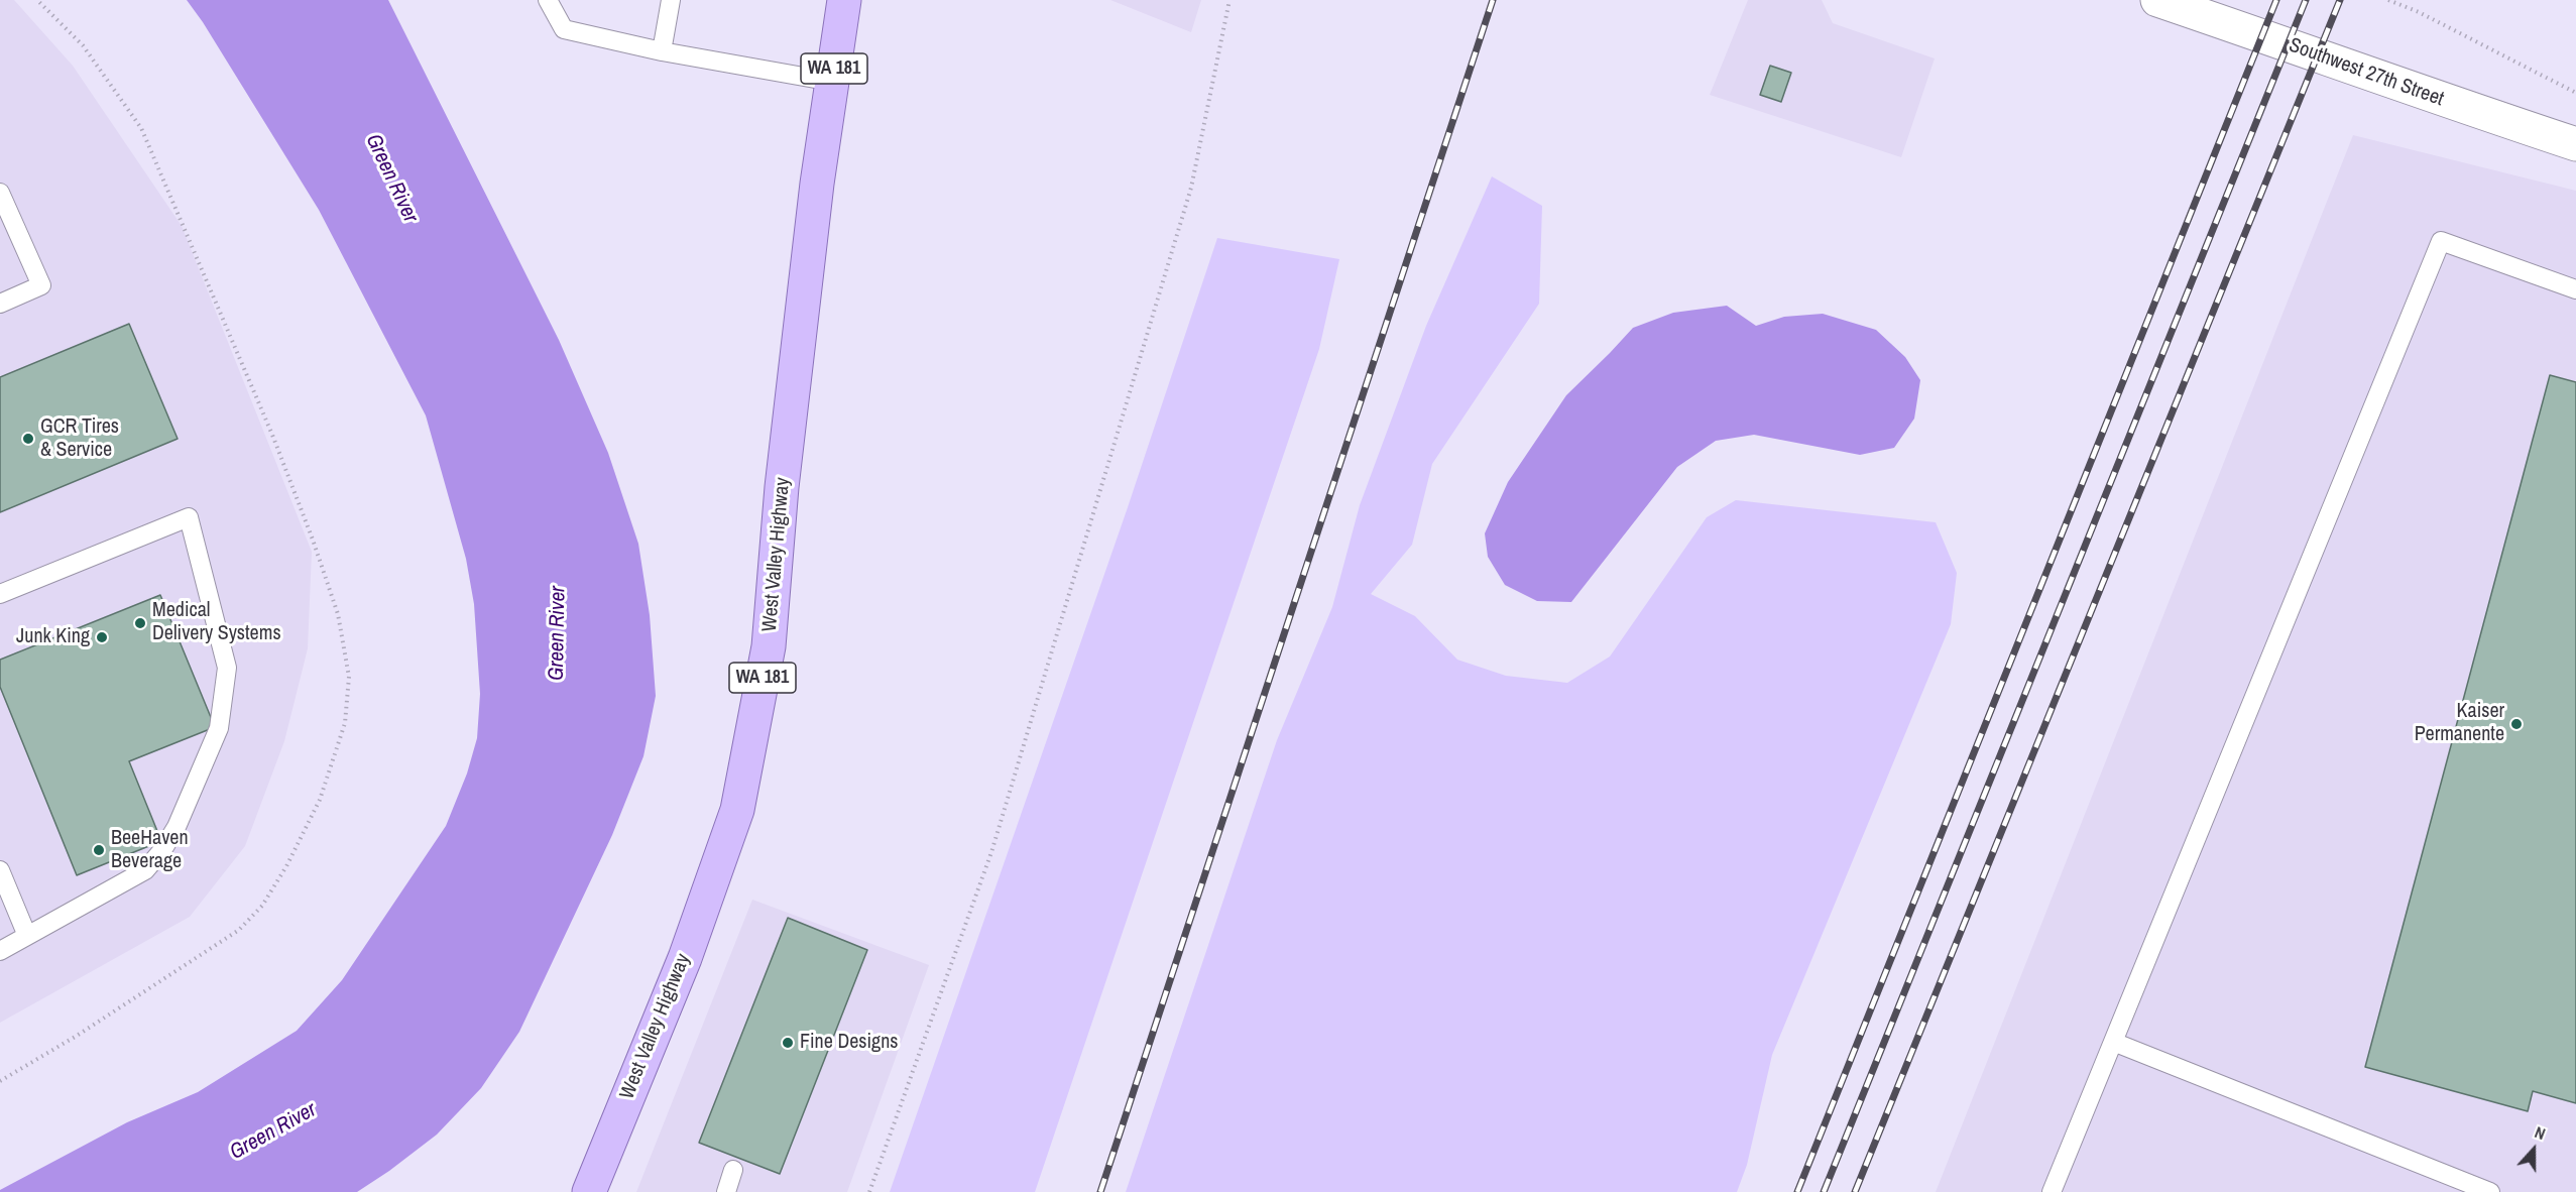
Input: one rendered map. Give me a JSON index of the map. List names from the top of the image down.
{
  "streets": {
    "main road": ["WA 181", "West Valley Highway"],
    "street": ["Southwest 27th Street"]
  },
  "water": ["Green River"],
  "places": [
    "GCR Tires & Service",
    "Medical Delivery Systems",
    "Junk King",
    "Kaiser Permanente",
    "BeeHaven Beverage",
    "Fine Designs"
  ],
  "north": "top"
}
